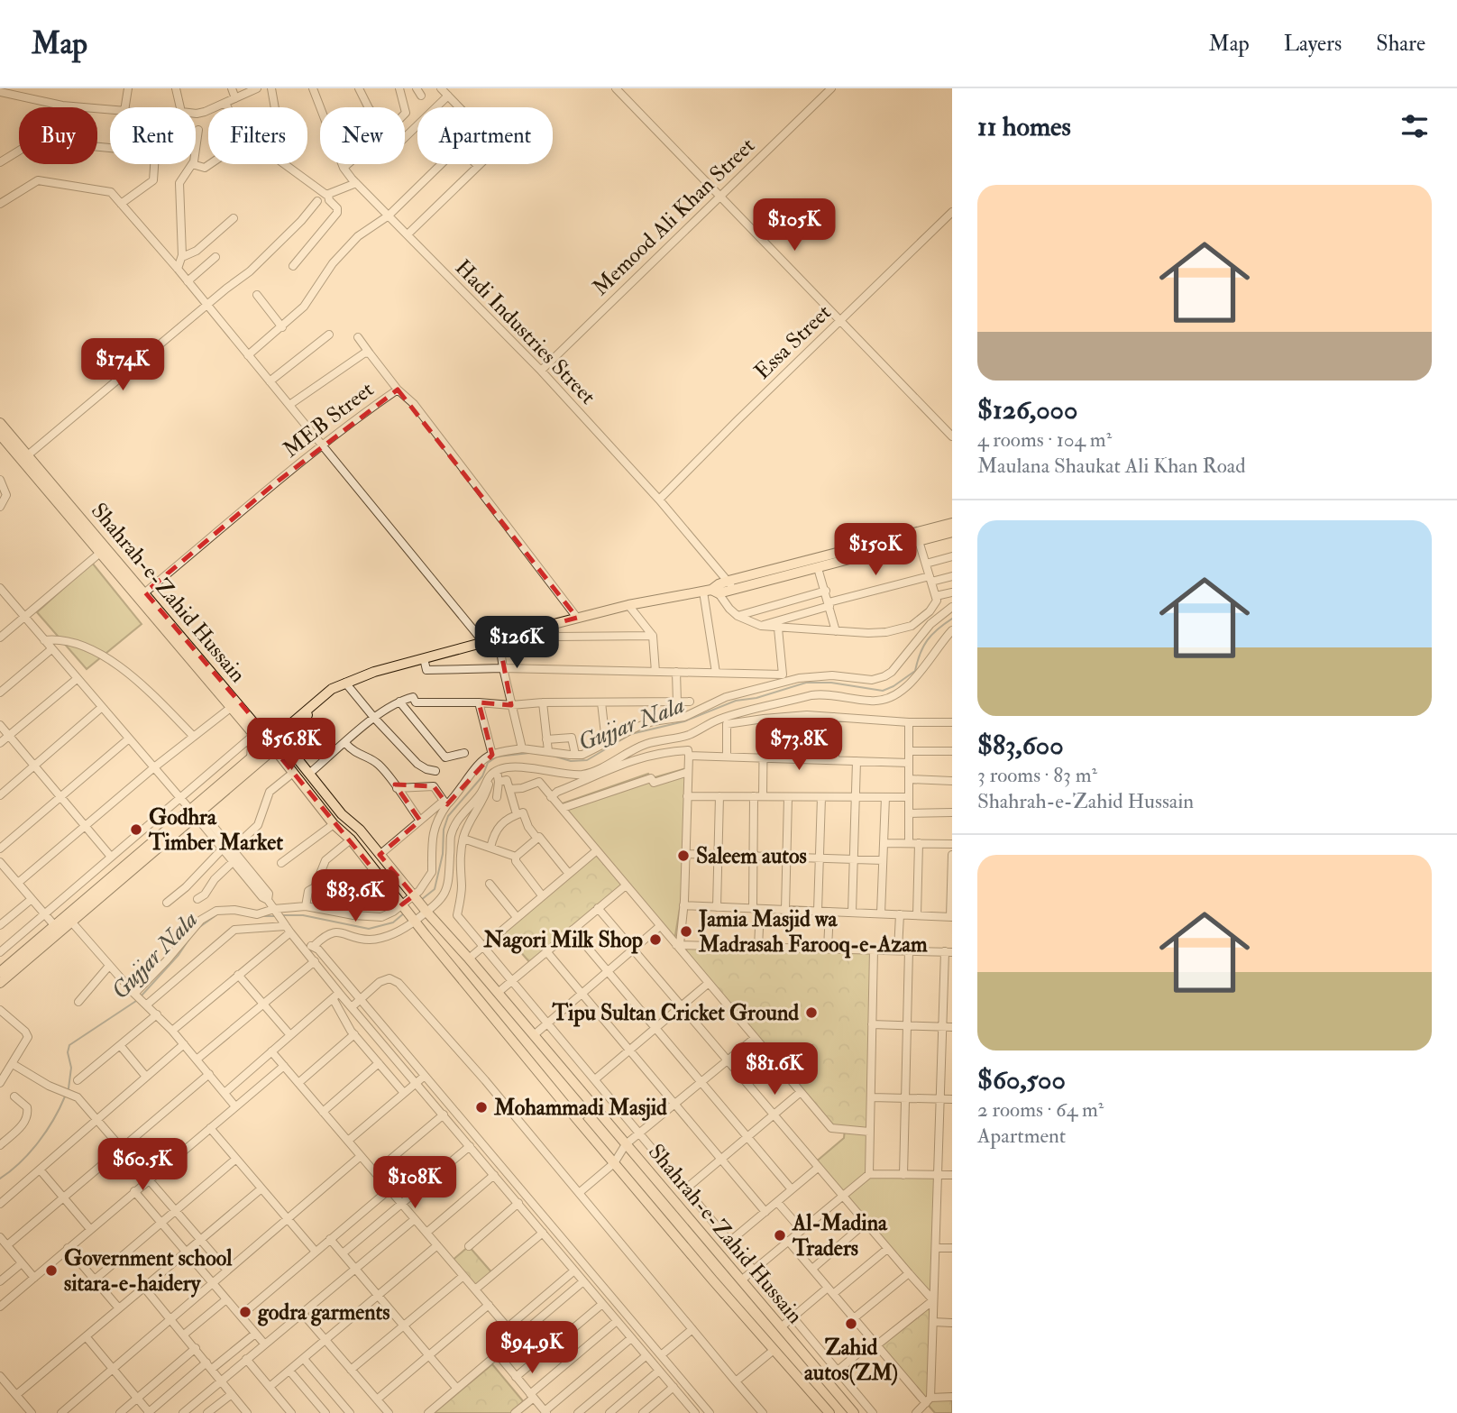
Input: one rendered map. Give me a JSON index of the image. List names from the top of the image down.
{
  "streets": {
    "main road": ["Shahrah-e-Zahid Hussain"],
    "street": [
      "Memood Ali Khan Street",
      "Hadi Industries Street",
      "Essa Street",
      "MEB Street"
    ]
  },
  "crossings": [
    ["Memood Ali Khan Street", "Hadi Industries Street"],
    ["Hadi Industries Street", "Essa Street"],
    ["MEB Street", "Shahrah-e-Zahid Hussain"]
  ],
  "water": ["Gujjar Nala"],
  "places": [
    "Godhra Timber Market",
    "Saleem autos",
    "Jamia Masjid wa Madrasah Farooq-e-Azam",
    "Nagori Milk Shop",
    "Tipu Sultan Cricket Ground",
    "Mohammadi Masjid",
    "Al-Madina Traders",
    "Government school sitara-e-haidery",
    "godra garments",
    "Zahid autos(ZM)"
  ],
  "page": {
    "header": "Map",
    "nav": ["Map", "Layers", "Share"],
    "heading": "11 homes",
    "chip": [
      "Buy",
      "Rent",
      "Filters",
      "New",
      "Apartment"
    ],
    "list": [
      {
        "name": "$126,000",
        "note": "4 rooms · 104 m² · Maulana Shaukat Ali Khan Road"
      },
      {
        "name": "$83,600",
        "note": "3 rooms · 83 m² · Shahrah-e-Zahid Hussain"
      },
      {
        "name": "$60,500",
        "note": "2 rooms · 64 m² · Apartment"
      }
    ],
    "price": [
      "$105K",
      "$174K",
      "$150K",
      "$126K",
      "$56.8K",
      "$73.8K",
      "$83.6K",
      "$81.6K",
      "$60.5K",
      "$108K",
      "$94.9K"
    ]
  }
}
